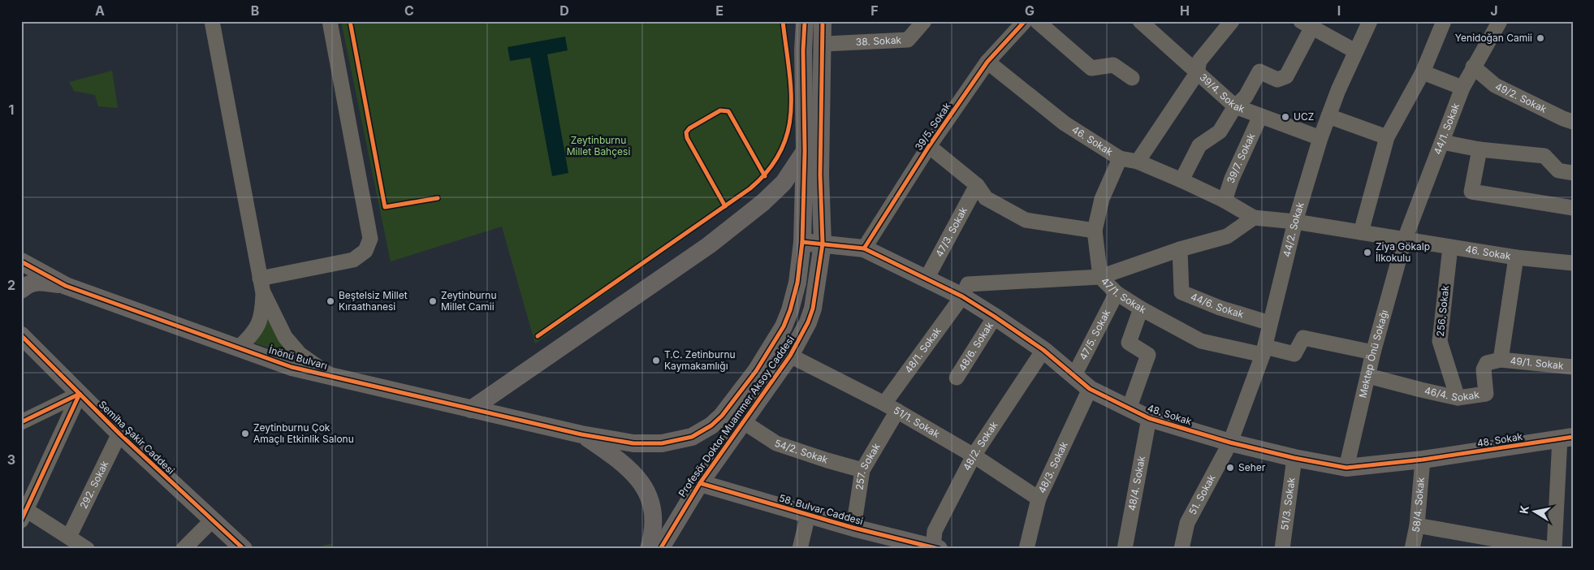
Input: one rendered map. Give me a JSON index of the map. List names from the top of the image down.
{
  "streets": {
    "main road": [
      "İnönü Bulvarı",
      "48. Sokak",
      "Profesör Doktor Muammer Aksoy Caddesi",
      "Semiha Şakir Caddesi",
      "58. Bulvar Caddesi"
    ],
    "street": [
      "38. Sokak",
      "39/4. Sokak",
      "49/2. Sokak",
      "39/5. Sokak",
      "44/1. Sokak",
      "46. Sokak",
      "39/7. Sokak",
      "44/2. Sokak",
      "47/3. Sokak",
      "47/1. Sokak",
      "44/6. Sokak",
      "256. Sokak",
      "47/5. Sokak",
      "48/6. Sokak",
      "48/1. Sokak",
      "Mektep Önü Sokağı",
      "49/1. Sokak",
      "46/4. Sokak",
      "51/1. Sokak",
      "48/2. Sokak",
      "54/2. Sokak",
      "48/3. Sokak",
      "257. Sokak",
      "48/4. Sokak",
      "292. Sokak",
      "51. Sokak",
      "51/3. Sokak",
      "58/4. Sokak"
    ]
  },
  "crossings": [
    ["38. Sokak", "Profesör Doktor Muammer Aksoy Caddesi"],
    ["39/4. Sokak", "39/7. Sokak"],
    ["39/4. Sokak", "44/2. Sokak"],
    ["49/2. Sokak", "44/1. Sokak"],
    ["39/5. Sokak", "46. Sokak"],
    ["39/5. Sokak", "48. Sokak"],
    ["44/1. Sokak", "46. Sokak"],
    ["44/1. Sokak", "Mektep Önü Sokağı"],
    ["46. Sokak", "39/7. Sokak"],
    ["46. Sokak", "44/2. Sokak"],
    ["46. Sokak", "47/1. Sokak"],
    ["46. Sokak", "256. Sokak"],
    ["46. Sokak", "Mektep Önü Sokağı"],
    ["44/2. Sokak", "47/1. Sokak"],
    ["44/2. Sokak", "44/6. Sokak"],
    ["44/2. Sokak", "48. Sokak"],
    ["44/2. Sokak", "51. Sokak"],
    ["47/3. Sokak", "48. Sokak"],
    ["47/1. Sokak", "47/5. Sokak"],
    ["47/1. Sokak", "48/1. Sokak"],
    ["47/1. Sokak", "Mektep Önü Sokağı"],
    ["256. Sokak", "46/4. Sokak"],
    ["47/5. Sokak", "48. Sokak"],
    ["48/6. Sokak", "48. Sokak"],
    ["48/1. Sokak", "48. Sokak"],
    ["48/1. Sokak", "51/1. Sokak"],
    ["48/1. Sokak", "257. Sokak"],
    ["Mektep Önü Sokağı", "46/4. Sokak"],
    ["Mektep Önü Sokağı", "48. Sokak"],
    ["İnönü Bulvarı", "Profesör Doktor Muammer Aksoy Caddesi"],
    ["49/1. Sokak", "46/4. Sokak"],
    ["48. Sokak", "Profesör Doktor Muammer Aksoy Caddesi"],
    ["48. Sokak", "48/2. Sokak"],
    ["48. Sokak", "48/3. Sokak"],
    ["48. Sokak", "48/4. Sokak"],
    ["48. Sokak", "51. Sokak"],
    ["48. Sokak", "51/3. Sokak"],
    ["48. Sokak", "58/4. Sokak"],
    ["Profesör Doktor Muammer Aksoy Caddesi", "51/1. Sokak"],
    ["Profesör Doktor Muammer Aksoy Caddesi", "54/2. Sokak"],
    ["Profesör Doktor Muammer Aksoy Caddesi", "58. Bulvar Caddesi"],
    ["51/1. Sokak", "48/2. Sokak"],
    ["51/1. Sokak", "48/3. Sokak"],
    ["51/1. Sokak", "257. Sokak"],
    ["Semiha Şakir Caddesi", "292. Sokak"],
    ["48/2. Sokak", "58. Bulvar Caddesi"],
    ["54/2. Sokak", "257. Sokak"],
    ["257. Sokak", "58. Bulvar Caddesi"]
  ],
  "parks": ["Zeytinburnu Millet Bahçesi"],
  "places": [
    "Yenidoğan Camii",
    "UCZ",
    "Ziya Gökalp İlkokulu",
    "Beştelsiz Millet Kıraathanesi",
    "Zeytinburnu Millet Camii",
    "T.C. Zetinburnu Kaymakamlığı",
    "Zeytinburnu Çok Amaçlı Etkinlik Salonu",
    "Seher"
  ],
  "north": "left",
  "grid": {
    "columns": [
      "A",
      "B",
      "C",
      "D",
      "E",
      "F",
      "G",
      "H",
      "I",
      "J"
    ],
    "rows": ["1", "2", "3"]
  }
}
